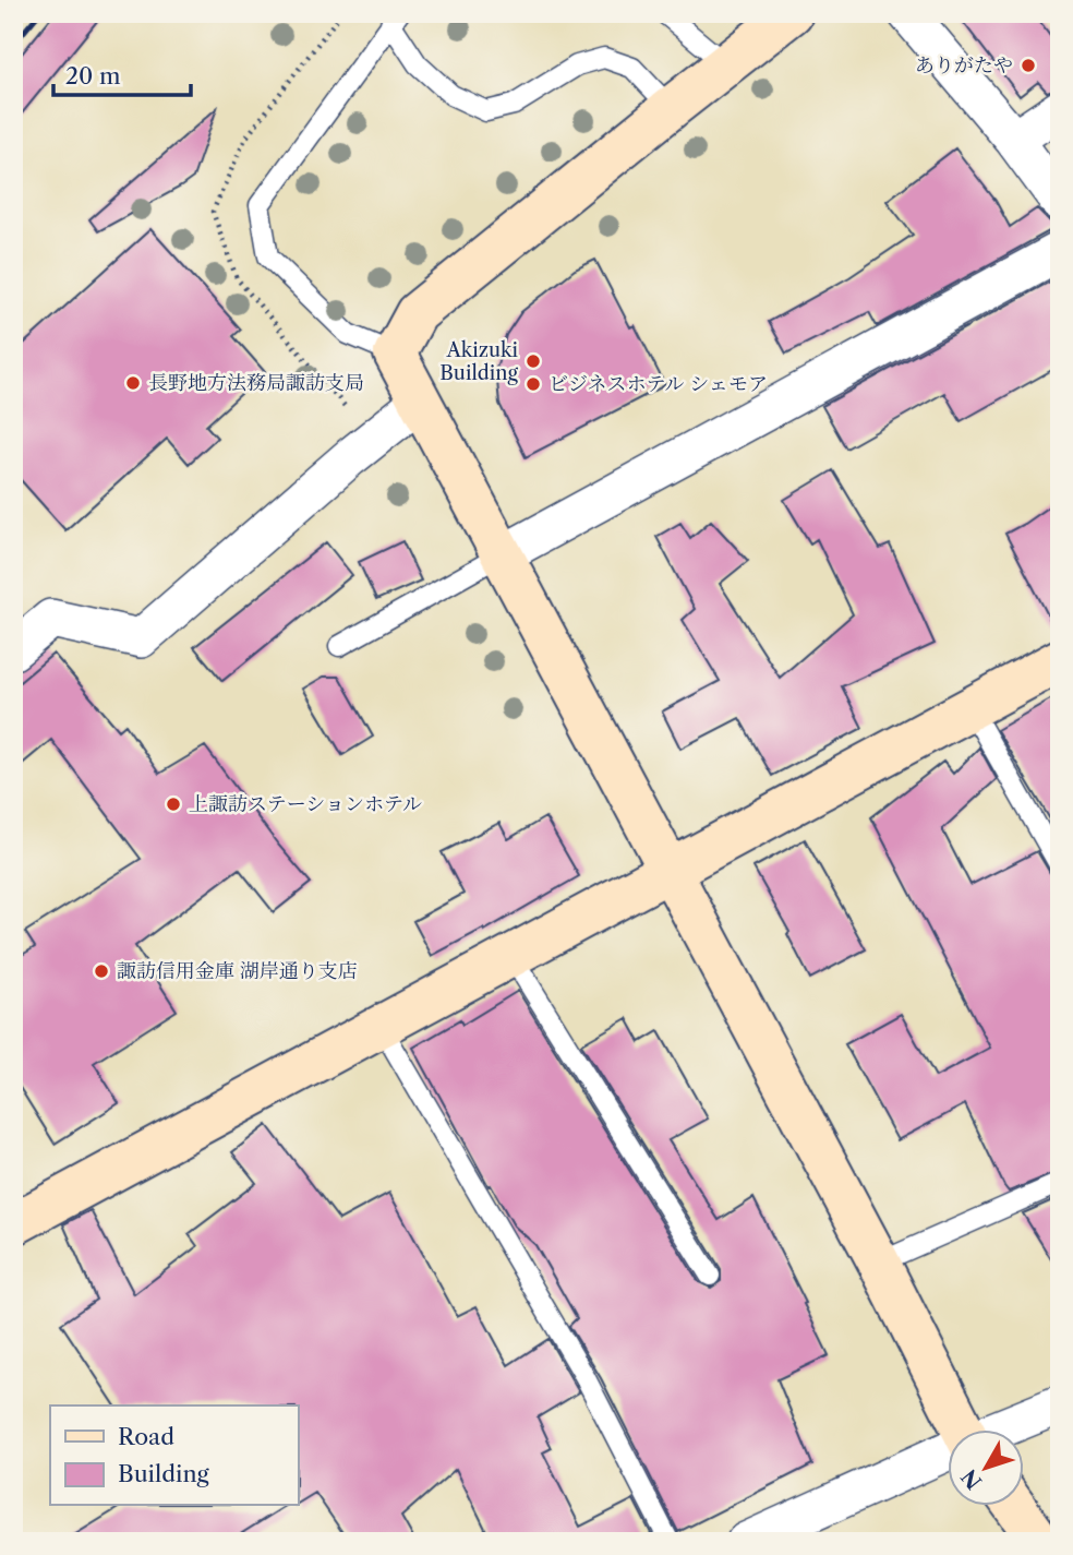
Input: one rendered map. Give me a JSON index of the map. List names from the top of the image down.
{
  "places": [
    "ありがたや",
    "Akizuki Building",
    "長野地方法務局諏訪支局",
    "ビジネスホテル シェモア",
    "上諏訪ステーションホテル",
    "諏訪信用金庫 湖岸通り支店"
  ],
  "legend": ["Road", "Building"],
  "scale_bar": "20 m",
  "north": "bottom left"
}
